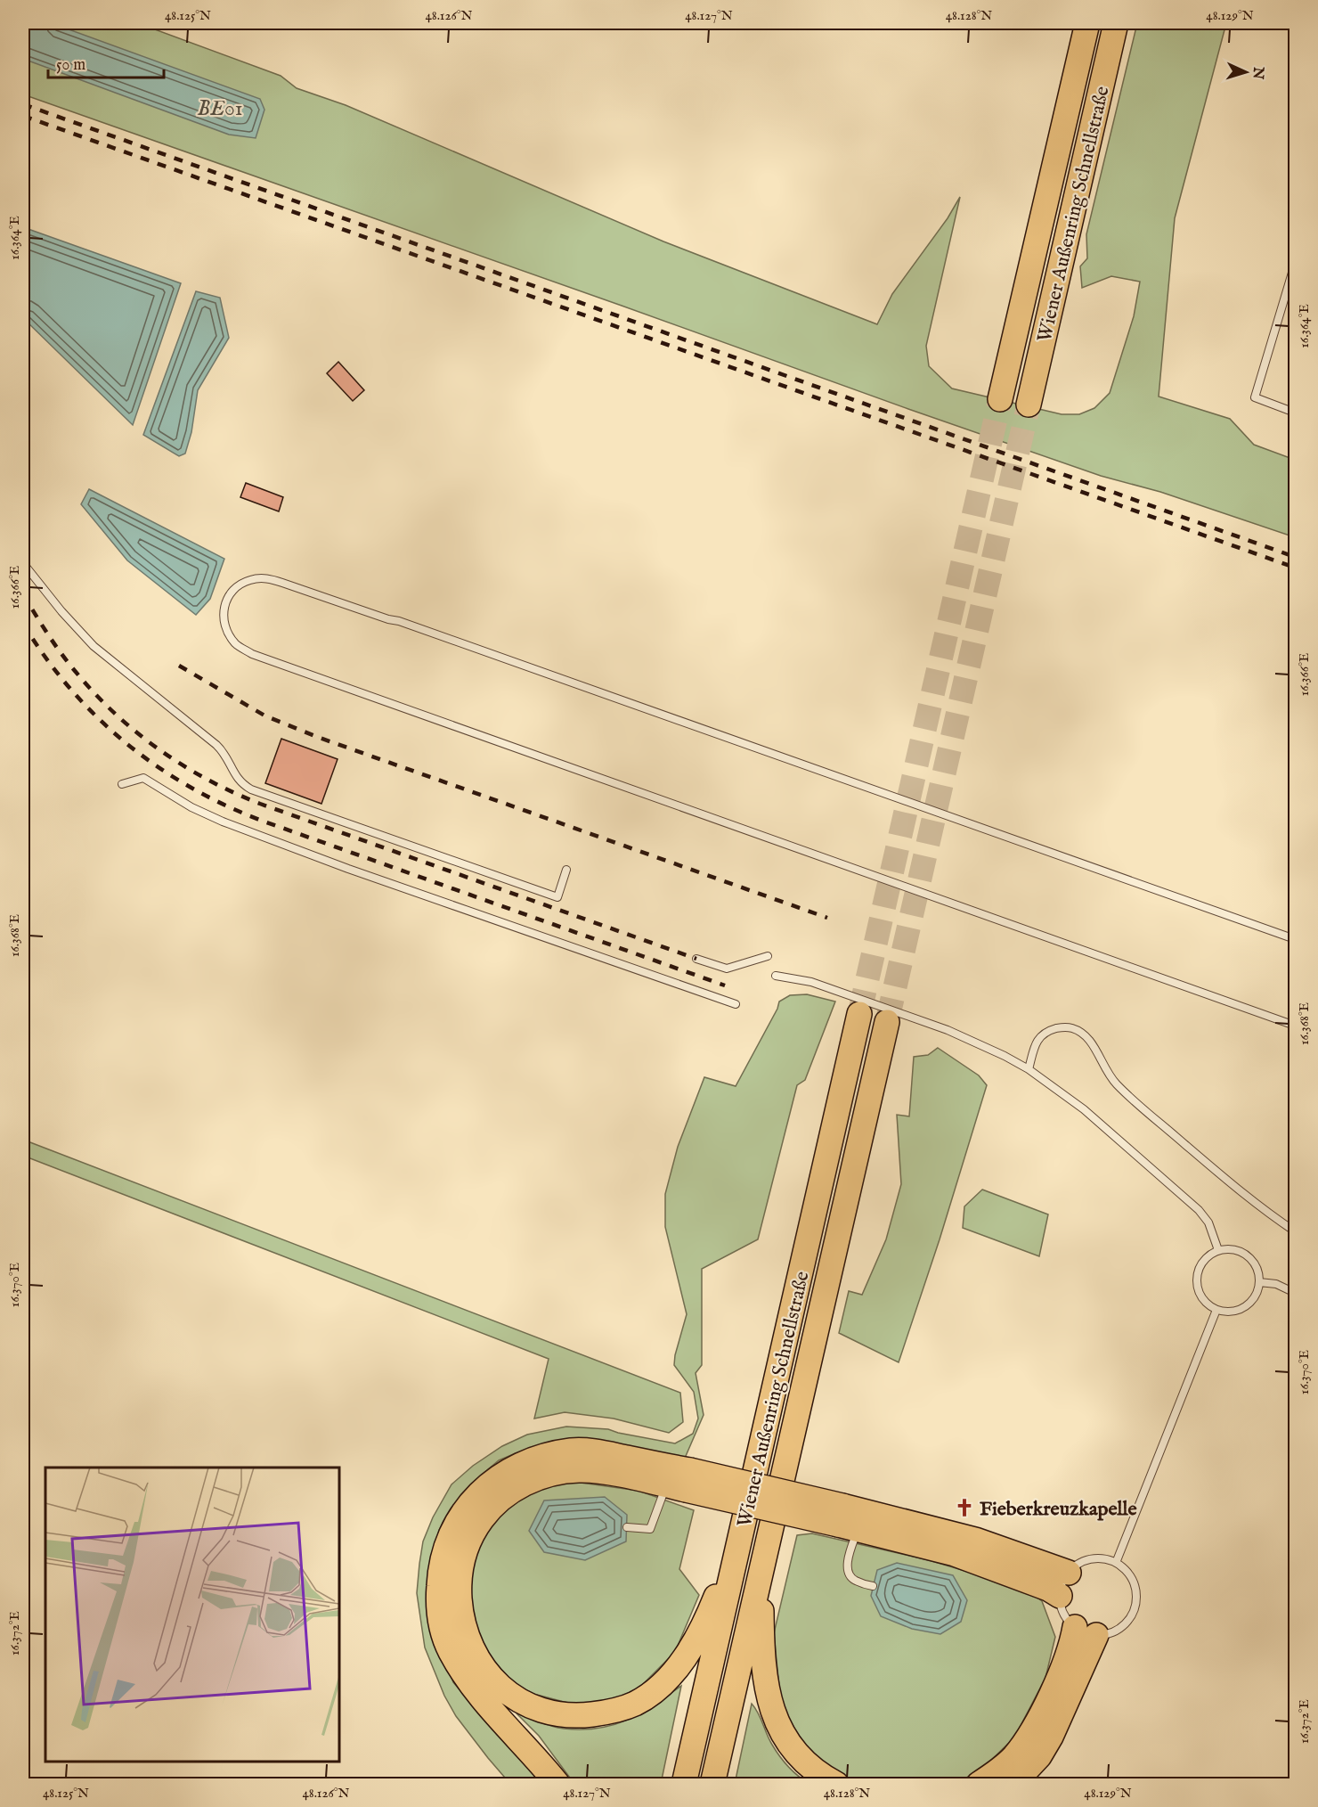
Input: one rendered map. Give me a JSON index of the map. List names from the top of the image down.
{
  "streets": {
    "highway": ["Wiener Außenring Schnellstraße"]
  },
  "water": ["BE01"],
  "places": {
    "church": ["Fieberkreuzkapelle"]
  },
  "scale_bar": "50 m",
  "north": "right",
  "coordinates": [
    "48.125°N",
    "48.126°N",
    "48.127°N",
    "48.128°N",
    "48.129°N",
    "16.364°E",
    "16.366°E",
    "16.368°E",
    "16.370°E",
    "16.372°E"
  ]
}
